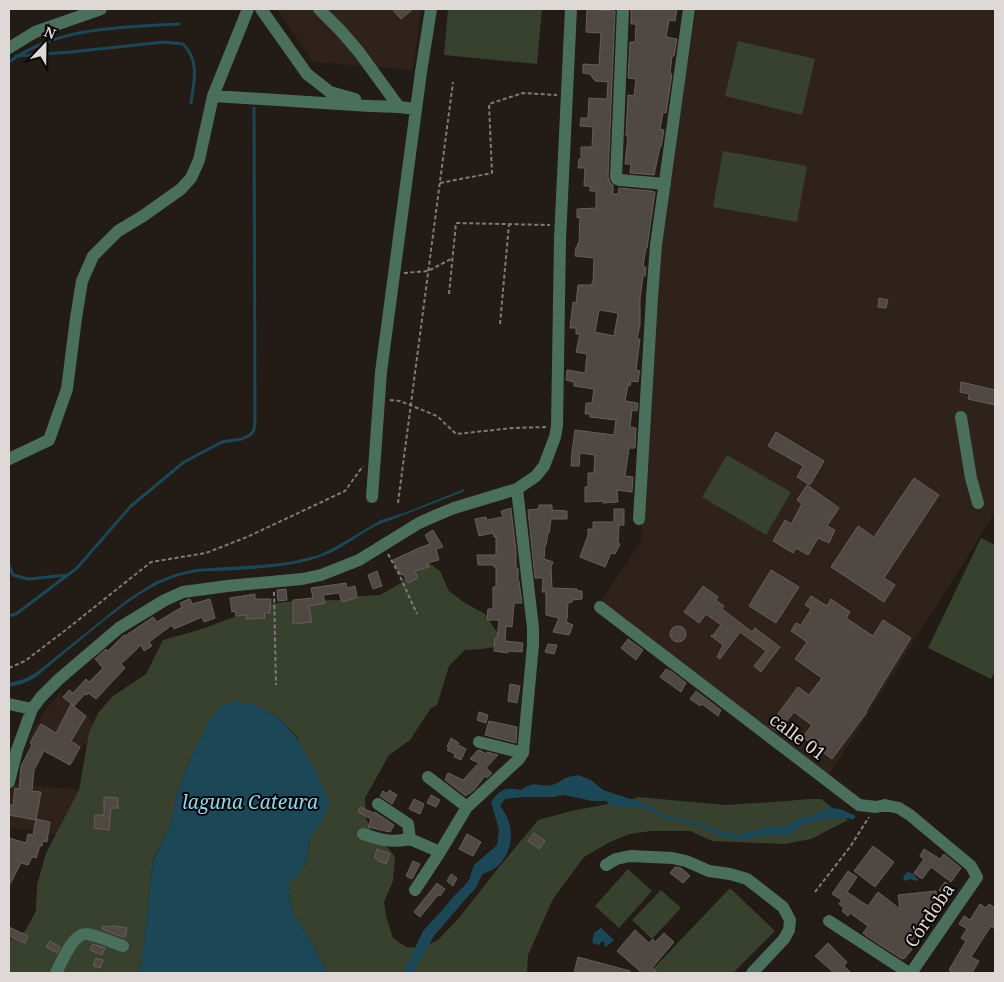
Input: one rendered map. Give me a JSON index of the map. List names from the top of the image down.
{
  "streets": {
    "street": ["calle 01", "Córdoba"]
  },
  "crossings": [
    ["calle 01", "Córdoba"]
  ],
  "water": ["laguna Cateura"],
  "north": "top"
}
